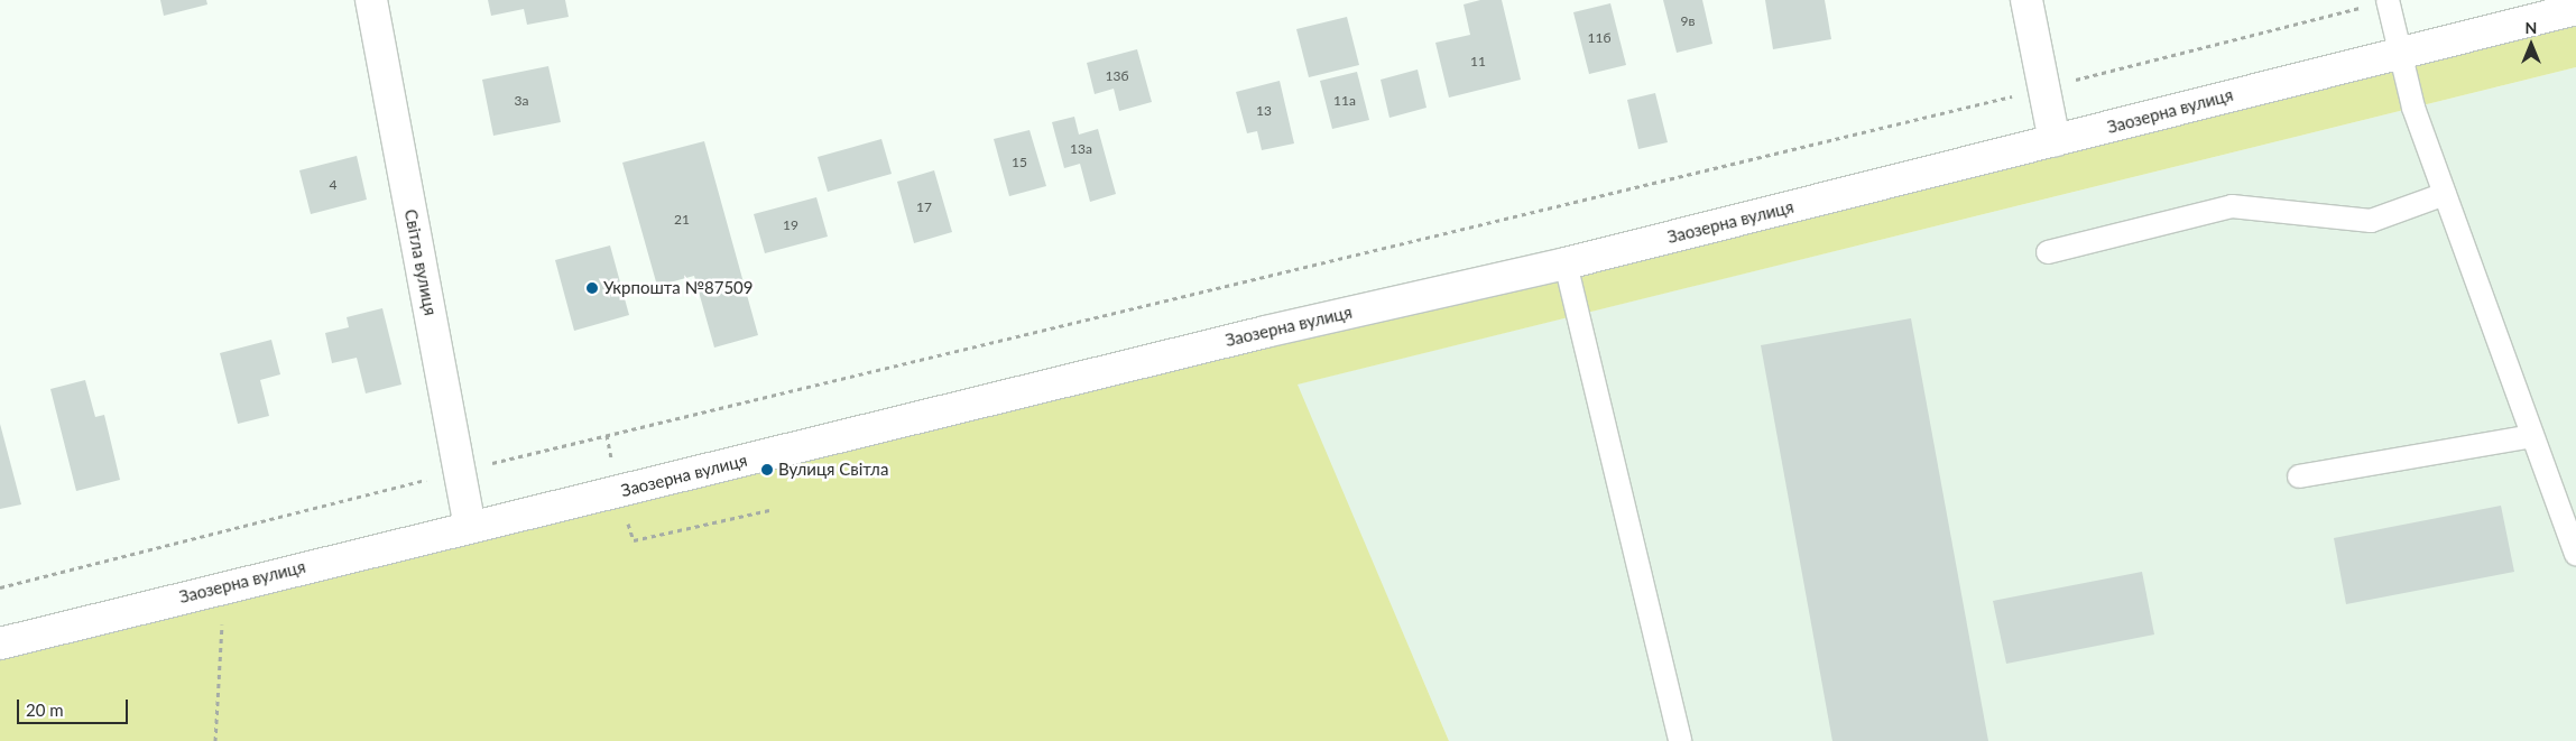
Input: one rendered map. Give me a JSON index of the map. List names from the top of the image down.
{
  "streets": {
    "street": ["Заозерна вулиця", "Світла вулиця"]
  },
  "crossings": [
    ["Заозерна вулиця", "Світла вулиця"]
  ],
  "places": ["Укрпошта №87509", "Вулиця Світла"],
  "house_numbers": [
    "9в",
    "11б",
    "11",
    "13б",
    "3а",
    "11а",
    "13",
    "13а",
    "15",
    "4",
    "17",
    "21",
    "19"
  ],
  "scale_bar": "20 m",
  "north": "top"
}
